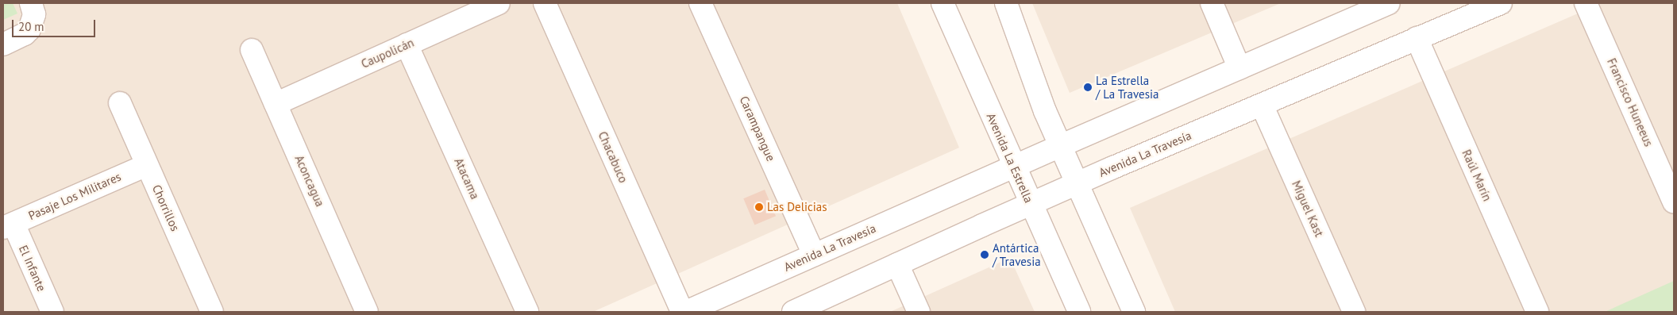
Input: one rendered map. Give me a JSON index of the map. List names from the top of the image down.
{
  "streets": {
    "street": [
      "Caupolicán",
      "Francisco Huneeus",
      "Carampangue",
      "Avenida La Travesía",
      "Chacabuco",
      "Avenida La Estrella",
      "Raúl Marín",
      "Atacama",
      "Aconcagua",
      "Pasaje Los Militares",
      "Chorrillos",
      "Miguel Kast",
      "El Infante"
    ]
  },
  "crossings": [
    ["Caupolicán", "Atacama"],
    ["Caupolicán", "Aconcagua"],
    ["Carampangue", "Avenida La Travesía"],
    ["Avenida La Travesía", "Avenida La Estrella"],
    ["Avenida La Travesía", "Raúl Marín"],
    ["Avenida La Travesía", "Miguel Kast"],
    ["Pasaje Los Militares", "Chorrillos"],
    ["Pasaje Los Militares", "El Infante"]
  ],
  "places": ["La Estrella / La Travesia", "Las Delicias", "Antártica / Travesia"],
  "scale_bar": "20 m"
}
